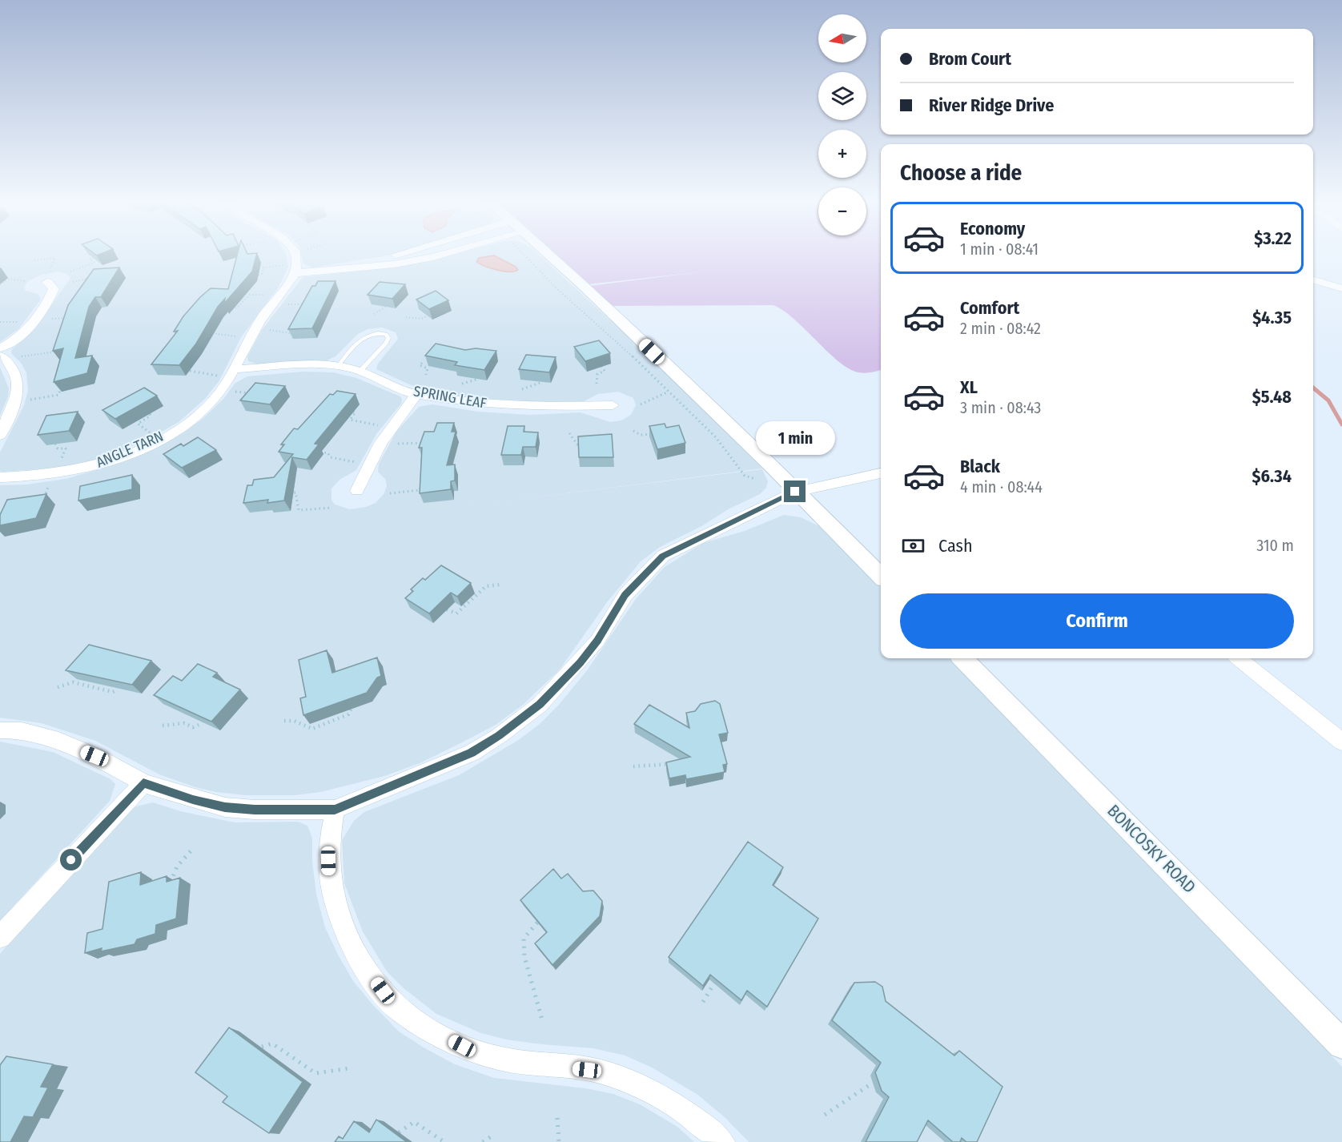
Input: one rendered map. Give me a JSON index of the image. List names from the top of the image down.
{
  "streets": {
    "street": ["SPRING LEAF", "ANGLE TARN", "BONCOSKY ROAD"]
  },
  "crossings": [
    ["SPRING LEAF", "ANGLE TARN"]
  ],
  "north": "left",
  "page": {
    "map_buttons": ["+", "−"],
    "banner": ["Brom Court", "River Ridge Drive"],
    "heading": "Choose a ride",
    "list": [
      {
        "name": "Economy",
        "note": "1 min · 08:41",
        "value": "$3.22"
      },
      {
        "name": "Comfort",
        "note": "2 min · 08:42",
        "value": "$4.35"
      },
      {
        "name": "XL",
        "note": "3 min · 08:43",
        "value": "$5.48"
      },
      {
        "name": "Black",
        "note": "4 min · 08:44",
        "value": "$6.34"
      }
    ],
    "bubble": "1 min",
    "pay": ["Cash", "310 m"],
    "buttons": "Confirm"
  }
}
